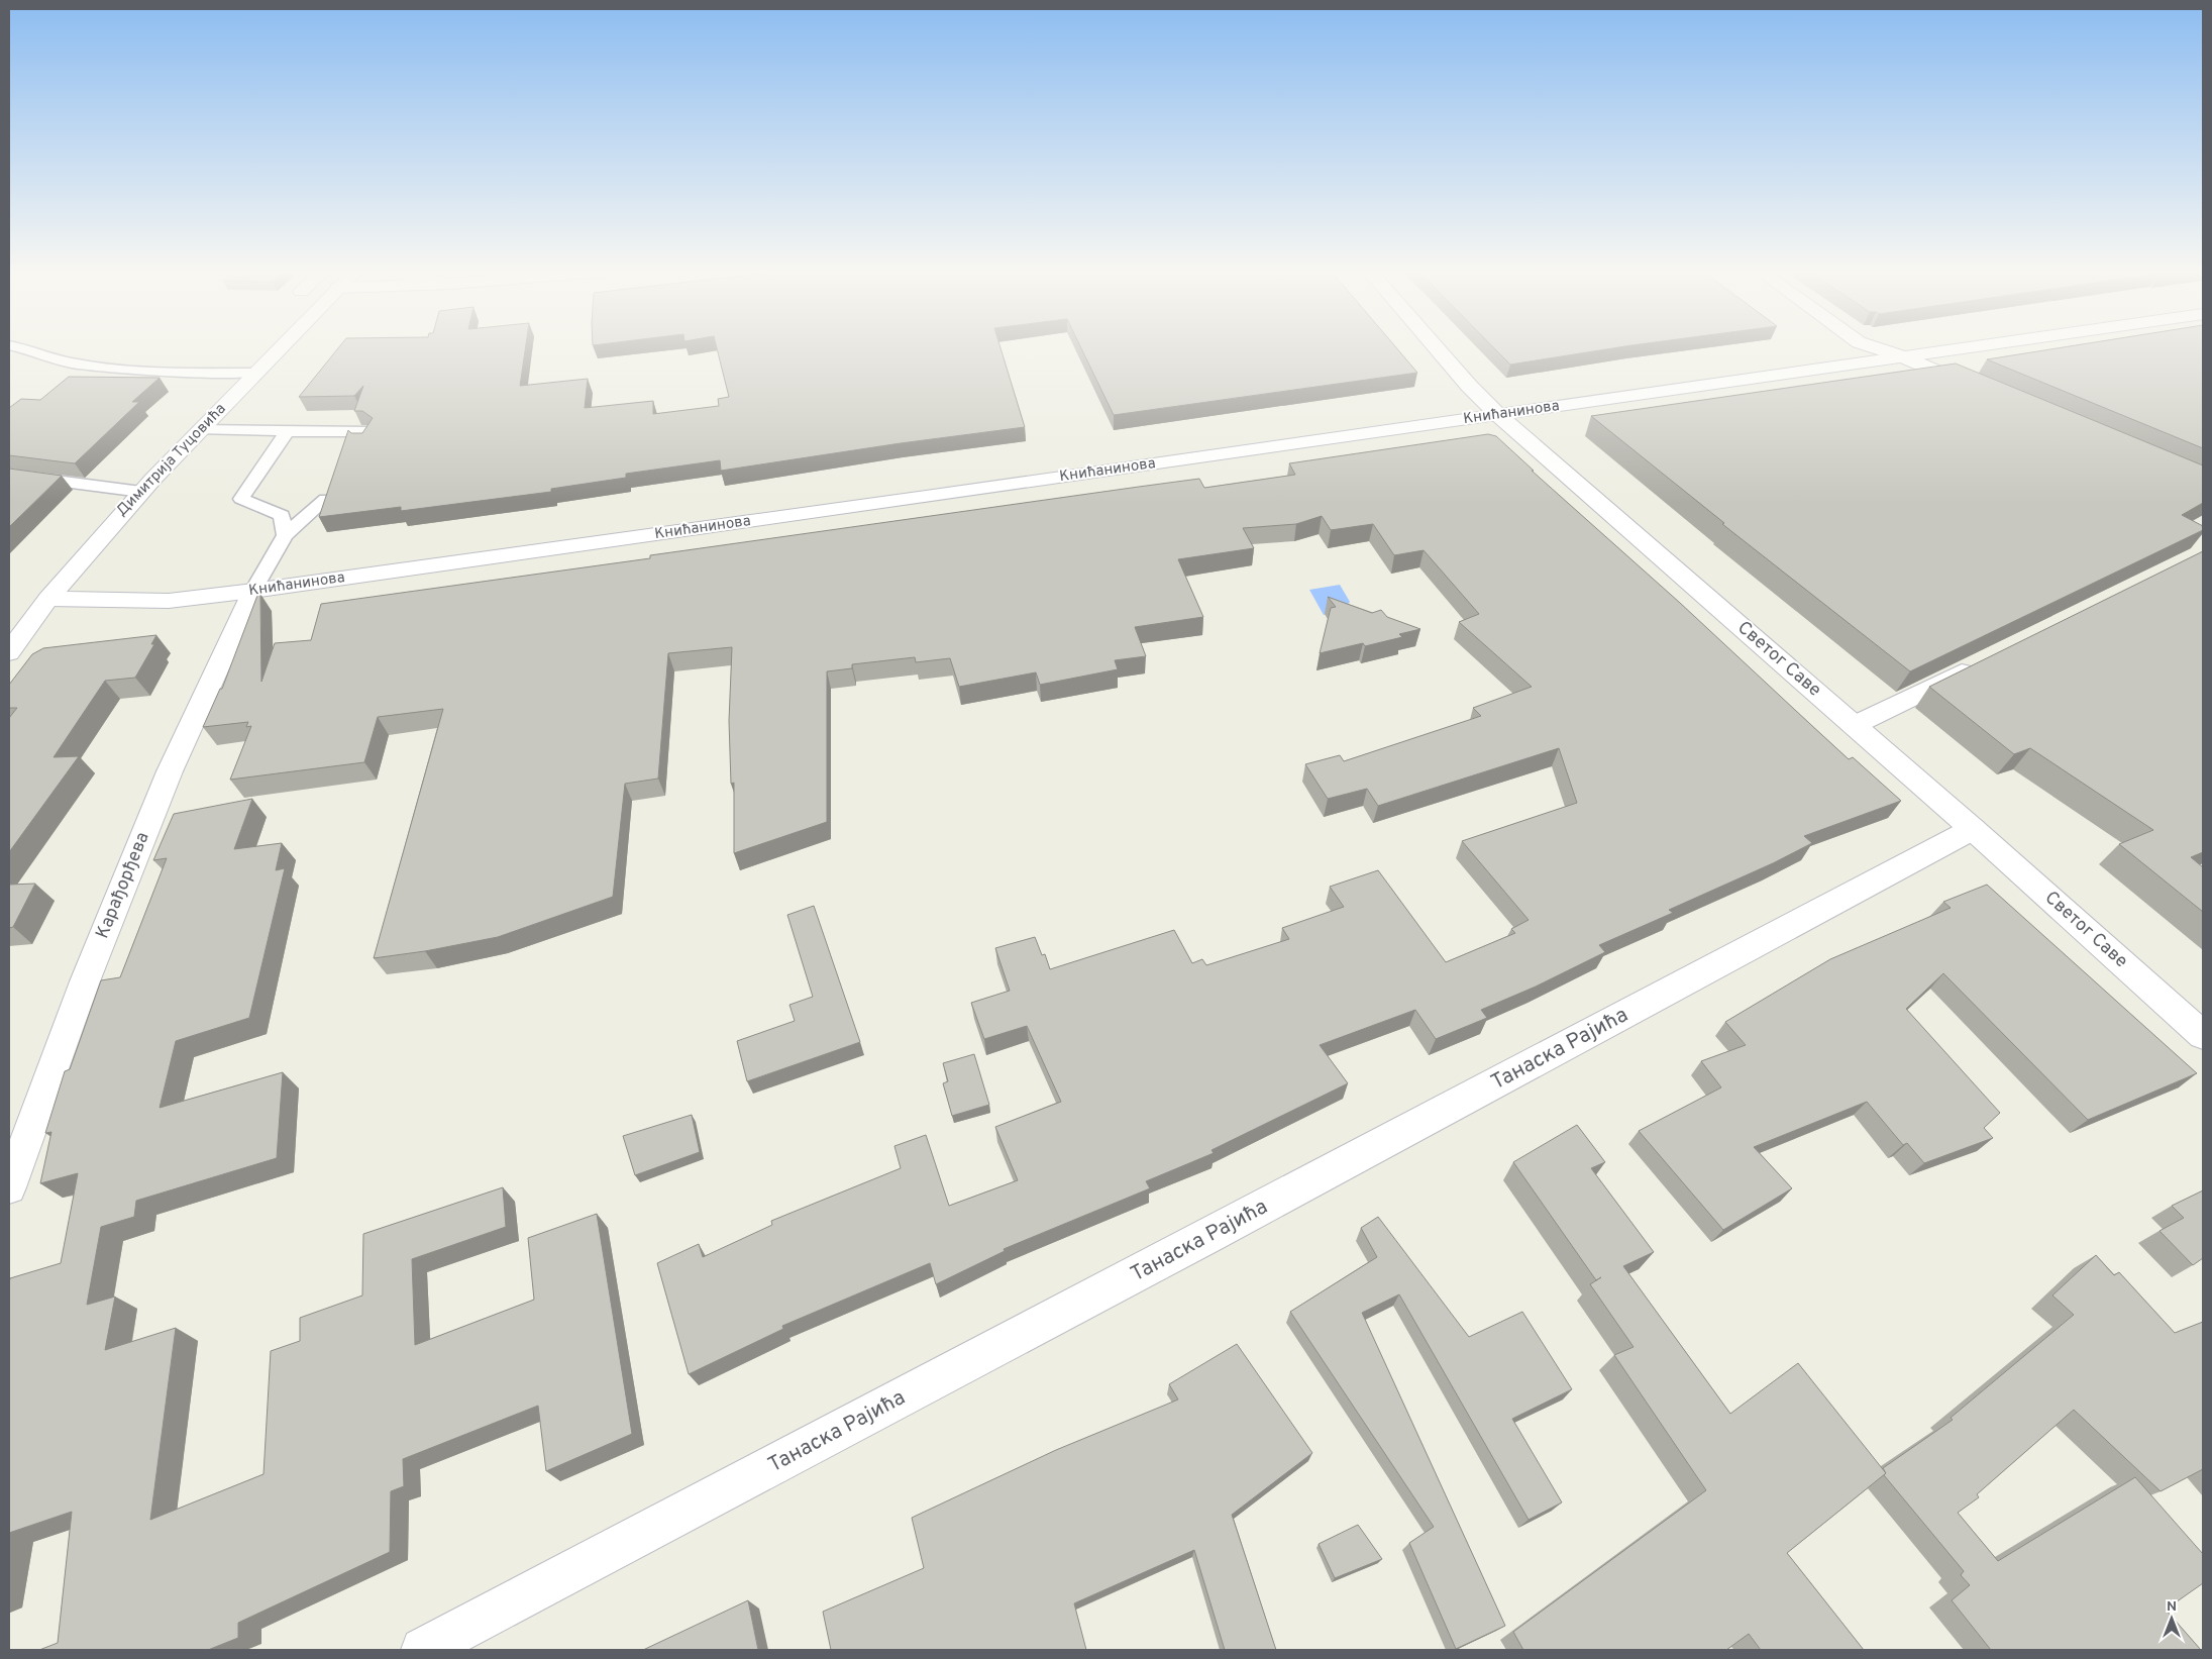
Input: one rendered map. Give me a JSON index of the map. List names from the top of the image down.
{
  "streets": {
    "street": [
      "Книћанинова",
      "Димитрија Туцовића",
      "Светог Саве",
      "Карађорђева",
      "Танаска Рајића"
    ]
  },
  "crossings": [
    ["Книћанинова", "Димитрија Туцовића"],
    ["Книћанинова", "Светог Саве"],
    ["Книћанинова", "Карађорђева"],
    ["Светог Саве", "Танаска Рајића"]
  ],
  "north": "top"
}
